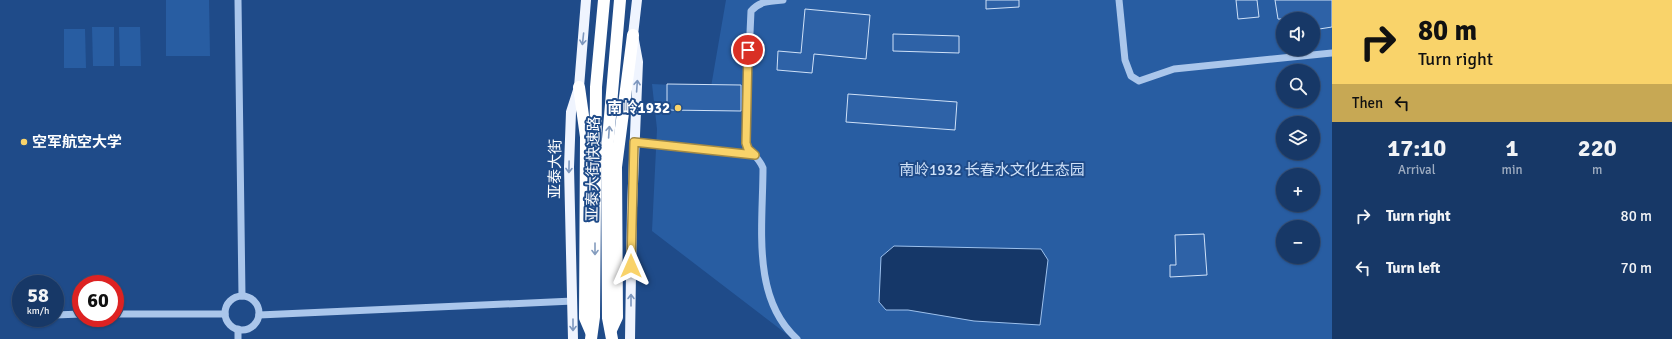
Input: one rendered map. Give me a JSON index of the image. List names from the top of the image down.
{
  "streets": {
    "highway": ["亚泰大街快速路"],
    "main road": ["亚泰大街"]
  },
  "parks": ["南岭1932 长春水文化生态园"],
  "places": ["南岭1932", "空军航空大学"],
  "page": {
    "turn": ["80 m", "Turn right"],
    "map_buttons": ["+", "−"],
    "then": "Then",
    "eta": [
      "17:10",
      "Arrival",
      "1",
      "min",
      "220",
      "m"
    ],
    "list": [
      {
        "name": "Turn right",
        "value": "80 m"
      },
      {
        "name": "Turn left",
        "value": "70 m"
      }
    ],
    "speed": "58 km/h",
    "limit": "60"
  }
}
